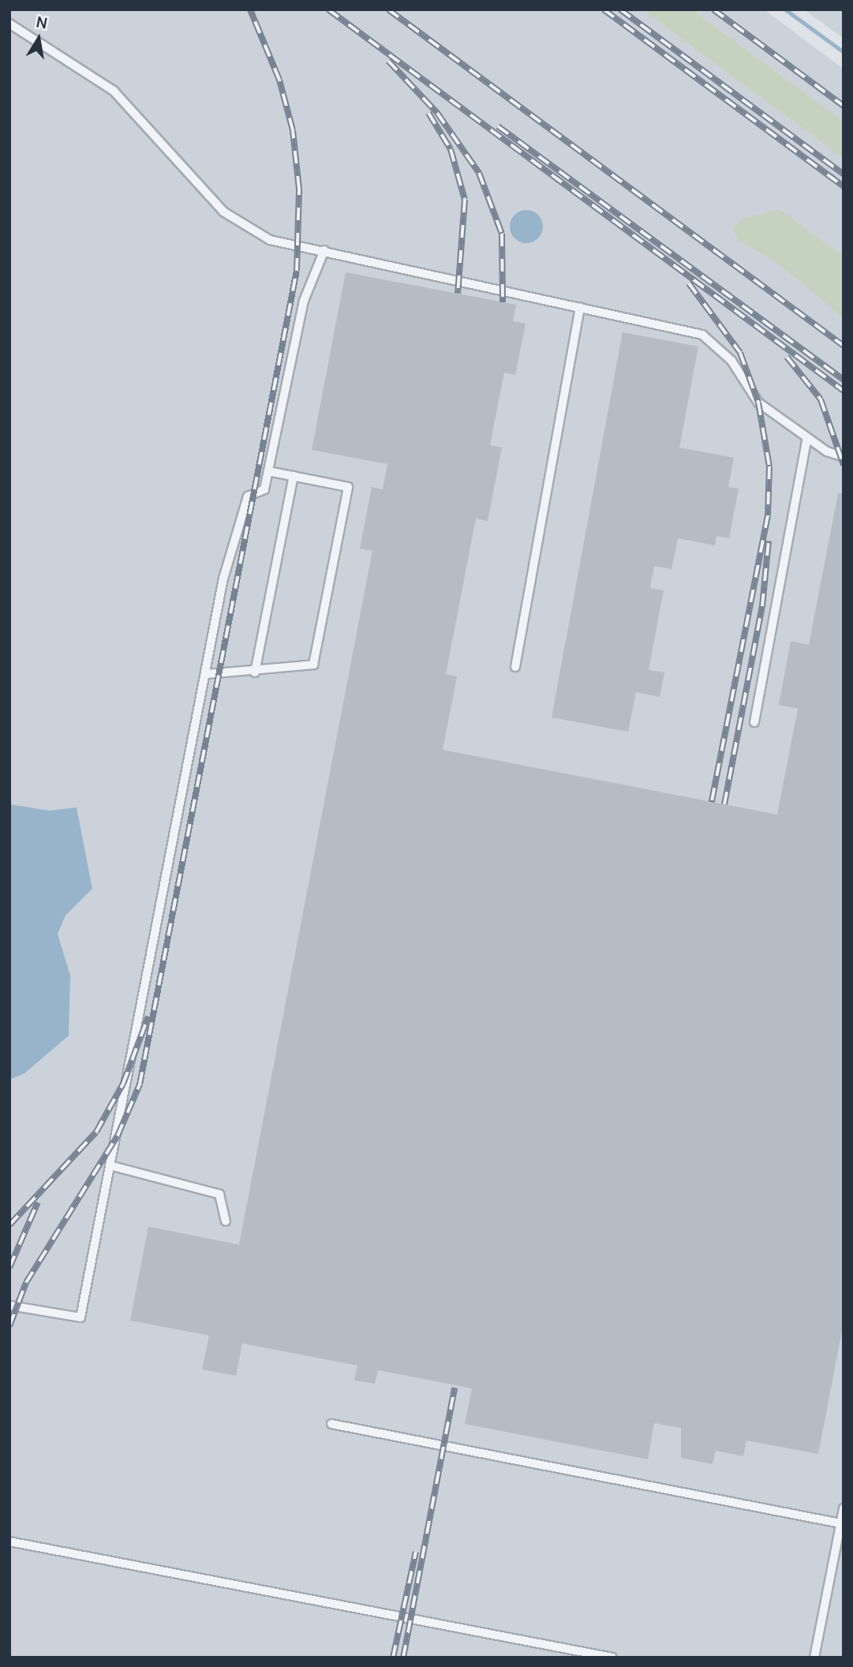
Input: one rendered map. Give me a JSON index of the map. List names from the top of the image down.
{
  "north": "top"
}
